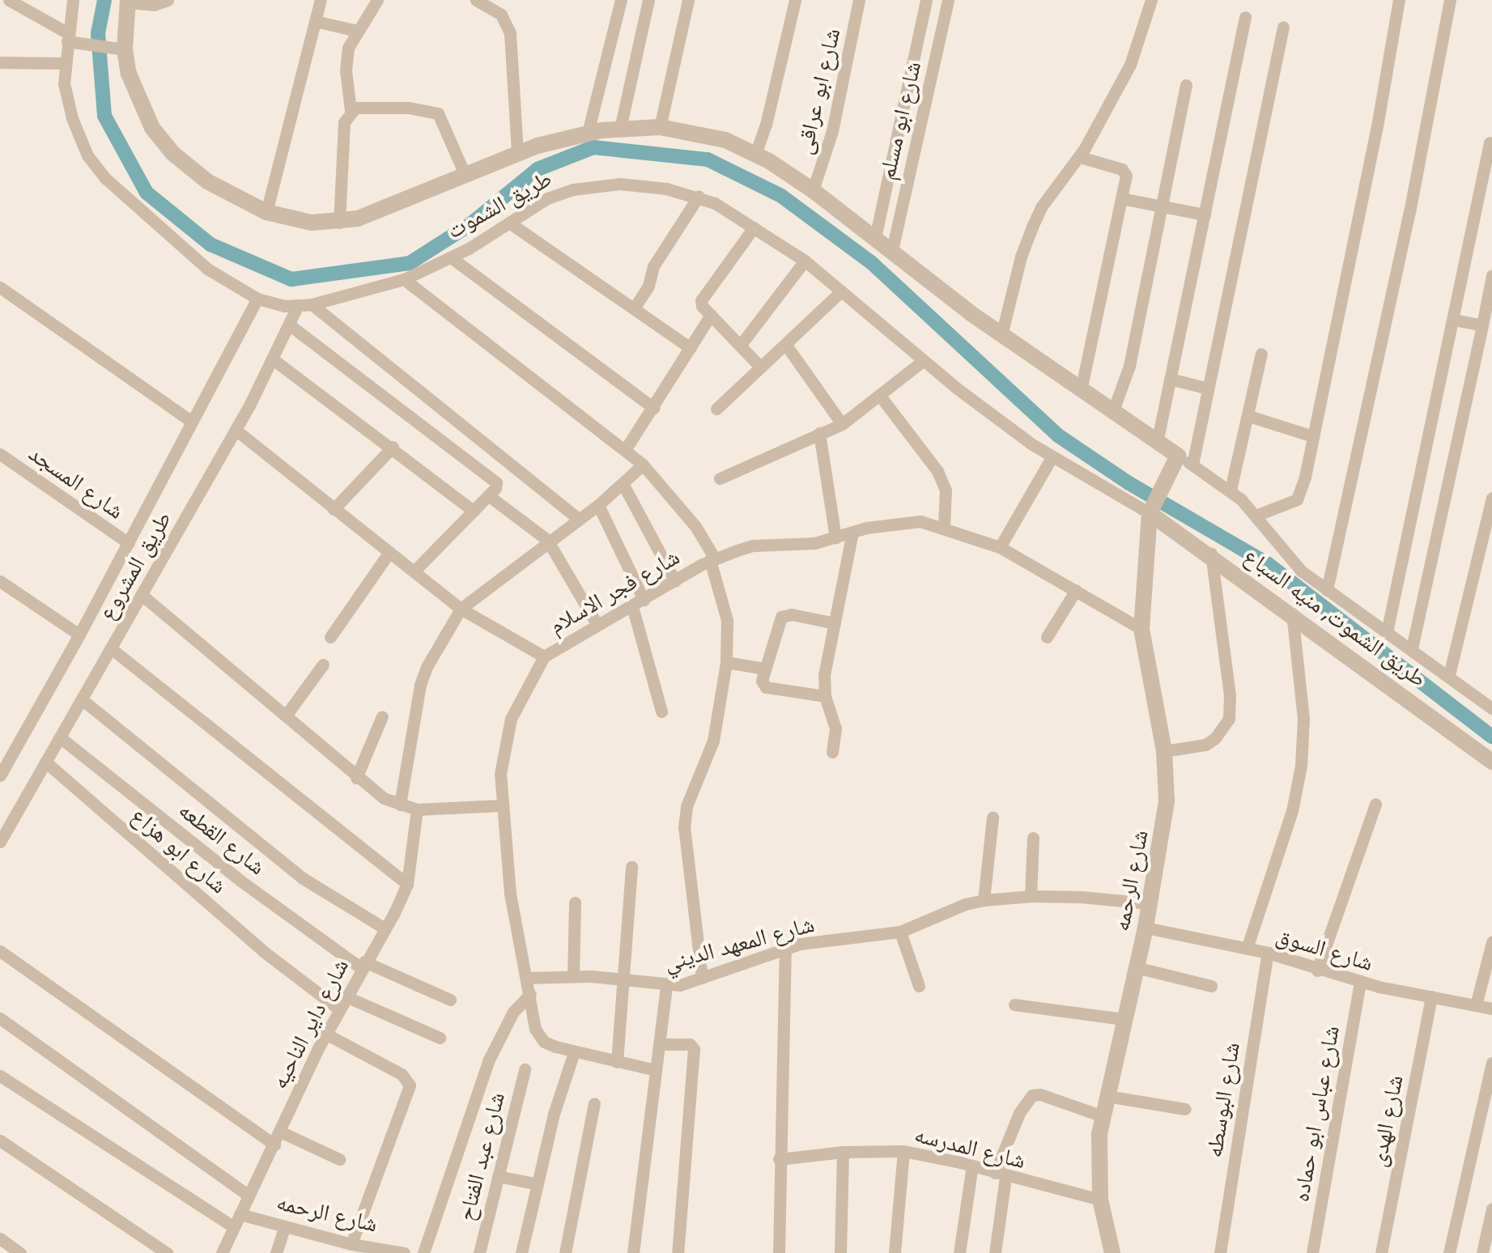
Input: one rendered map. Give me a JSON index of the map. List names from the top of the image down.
{
  "streets": {
    "street": [
      "شارع ابو عراقى",
      "شارع ابو مسلم",
      "طريق الشموت",
      "شارع المسجد",
      "طريق المشروع",
      "شارع فجر الاسلام",
      "طريق الشموت, منيه السباع",
      "شارع القطعه",
      "شارع ابو هزاع",
      "شارع الرحمه",
      "شارع المعهد الديني",
      "شارع السوق",
      "شارع داير الناحيه",
      "شارع البوسطه",
      "شارع عباس ابو حماده",
      "شارع الهدى",
      "شارع المدرسه",
      "شارع عبد الفتاح"
    ]
  },
  "crossings": [
    ["شارع ابو عراقى", "طريق الشموت"],
    ["شارع ابو مسلم", "طريق الشموت"],
    ["طريق الشموت", "طريق المشروع"],
    ["طريق الشموت", "طريق الشموت, منيه السباع"],
    ["طريق الشموت", "شارع الرحمه"],
    ["شارع المسجد", "طريق المشروع"],
    ["طريق المشروع", "شارع القطعه"],
    ["طريق المشروع", "شارع ابو هزاع"],
    ["شارع فجر الاسلام", "شارع الرحمه"],
    ["شارع فجر الاسلام", "شارع المعهد الديني"],
    ["طريق الشموت, منيه السباع", "شارع الرحمه"],
    ["شارع القطعه", "شارع داير الناحيه"],
    ["شارع ابو هزاع", "شارع داير الناحيه"],
    ["شارع الرحمه", "شارع المعهد الديني"],
    ["شارع الرحمه", "شارع السوق"],
    ["شارع الرحمه", "شارع داير الناحيه"],
    ["شارع الرحمه", "شارع المدرسه"],
    ["شارع السوق", "شارع البوسطه"],
    ["شارع السوق", "شارع عباس ابو حماده"],
    ["شارع السوق", "شارع الهدى"]
  ]
}
